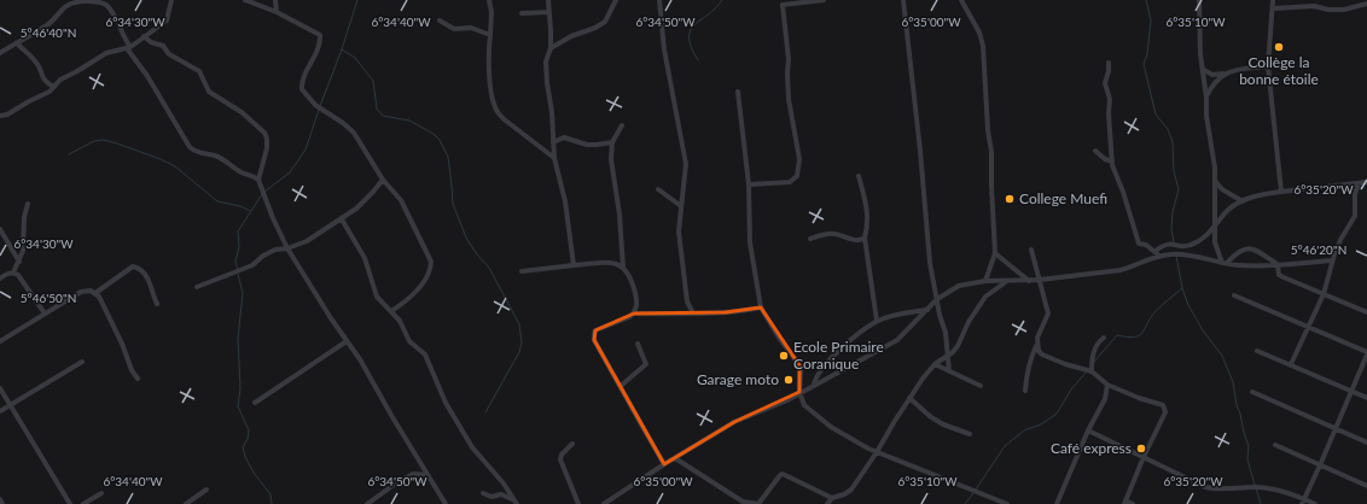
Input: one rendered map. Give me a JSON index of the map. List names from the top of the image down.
{
  "places": [
    "Collège la bonne étoile",
    "College Muefi",
    "Ecole Primaire Coranique",
    "Garage moto",
    "Café express"
  ],
  "coordinates": [
    "6°34'30\"W",
    "6°34'40\"W",
    "6°34'50\"W",
    "6°35'00\"W",
    "6°35'10\"W",
    "5°46'40\"N",
    "6°35'20\"W",
    "5°46'20\"N",
    "5°46'50\"N"
  ]
}
